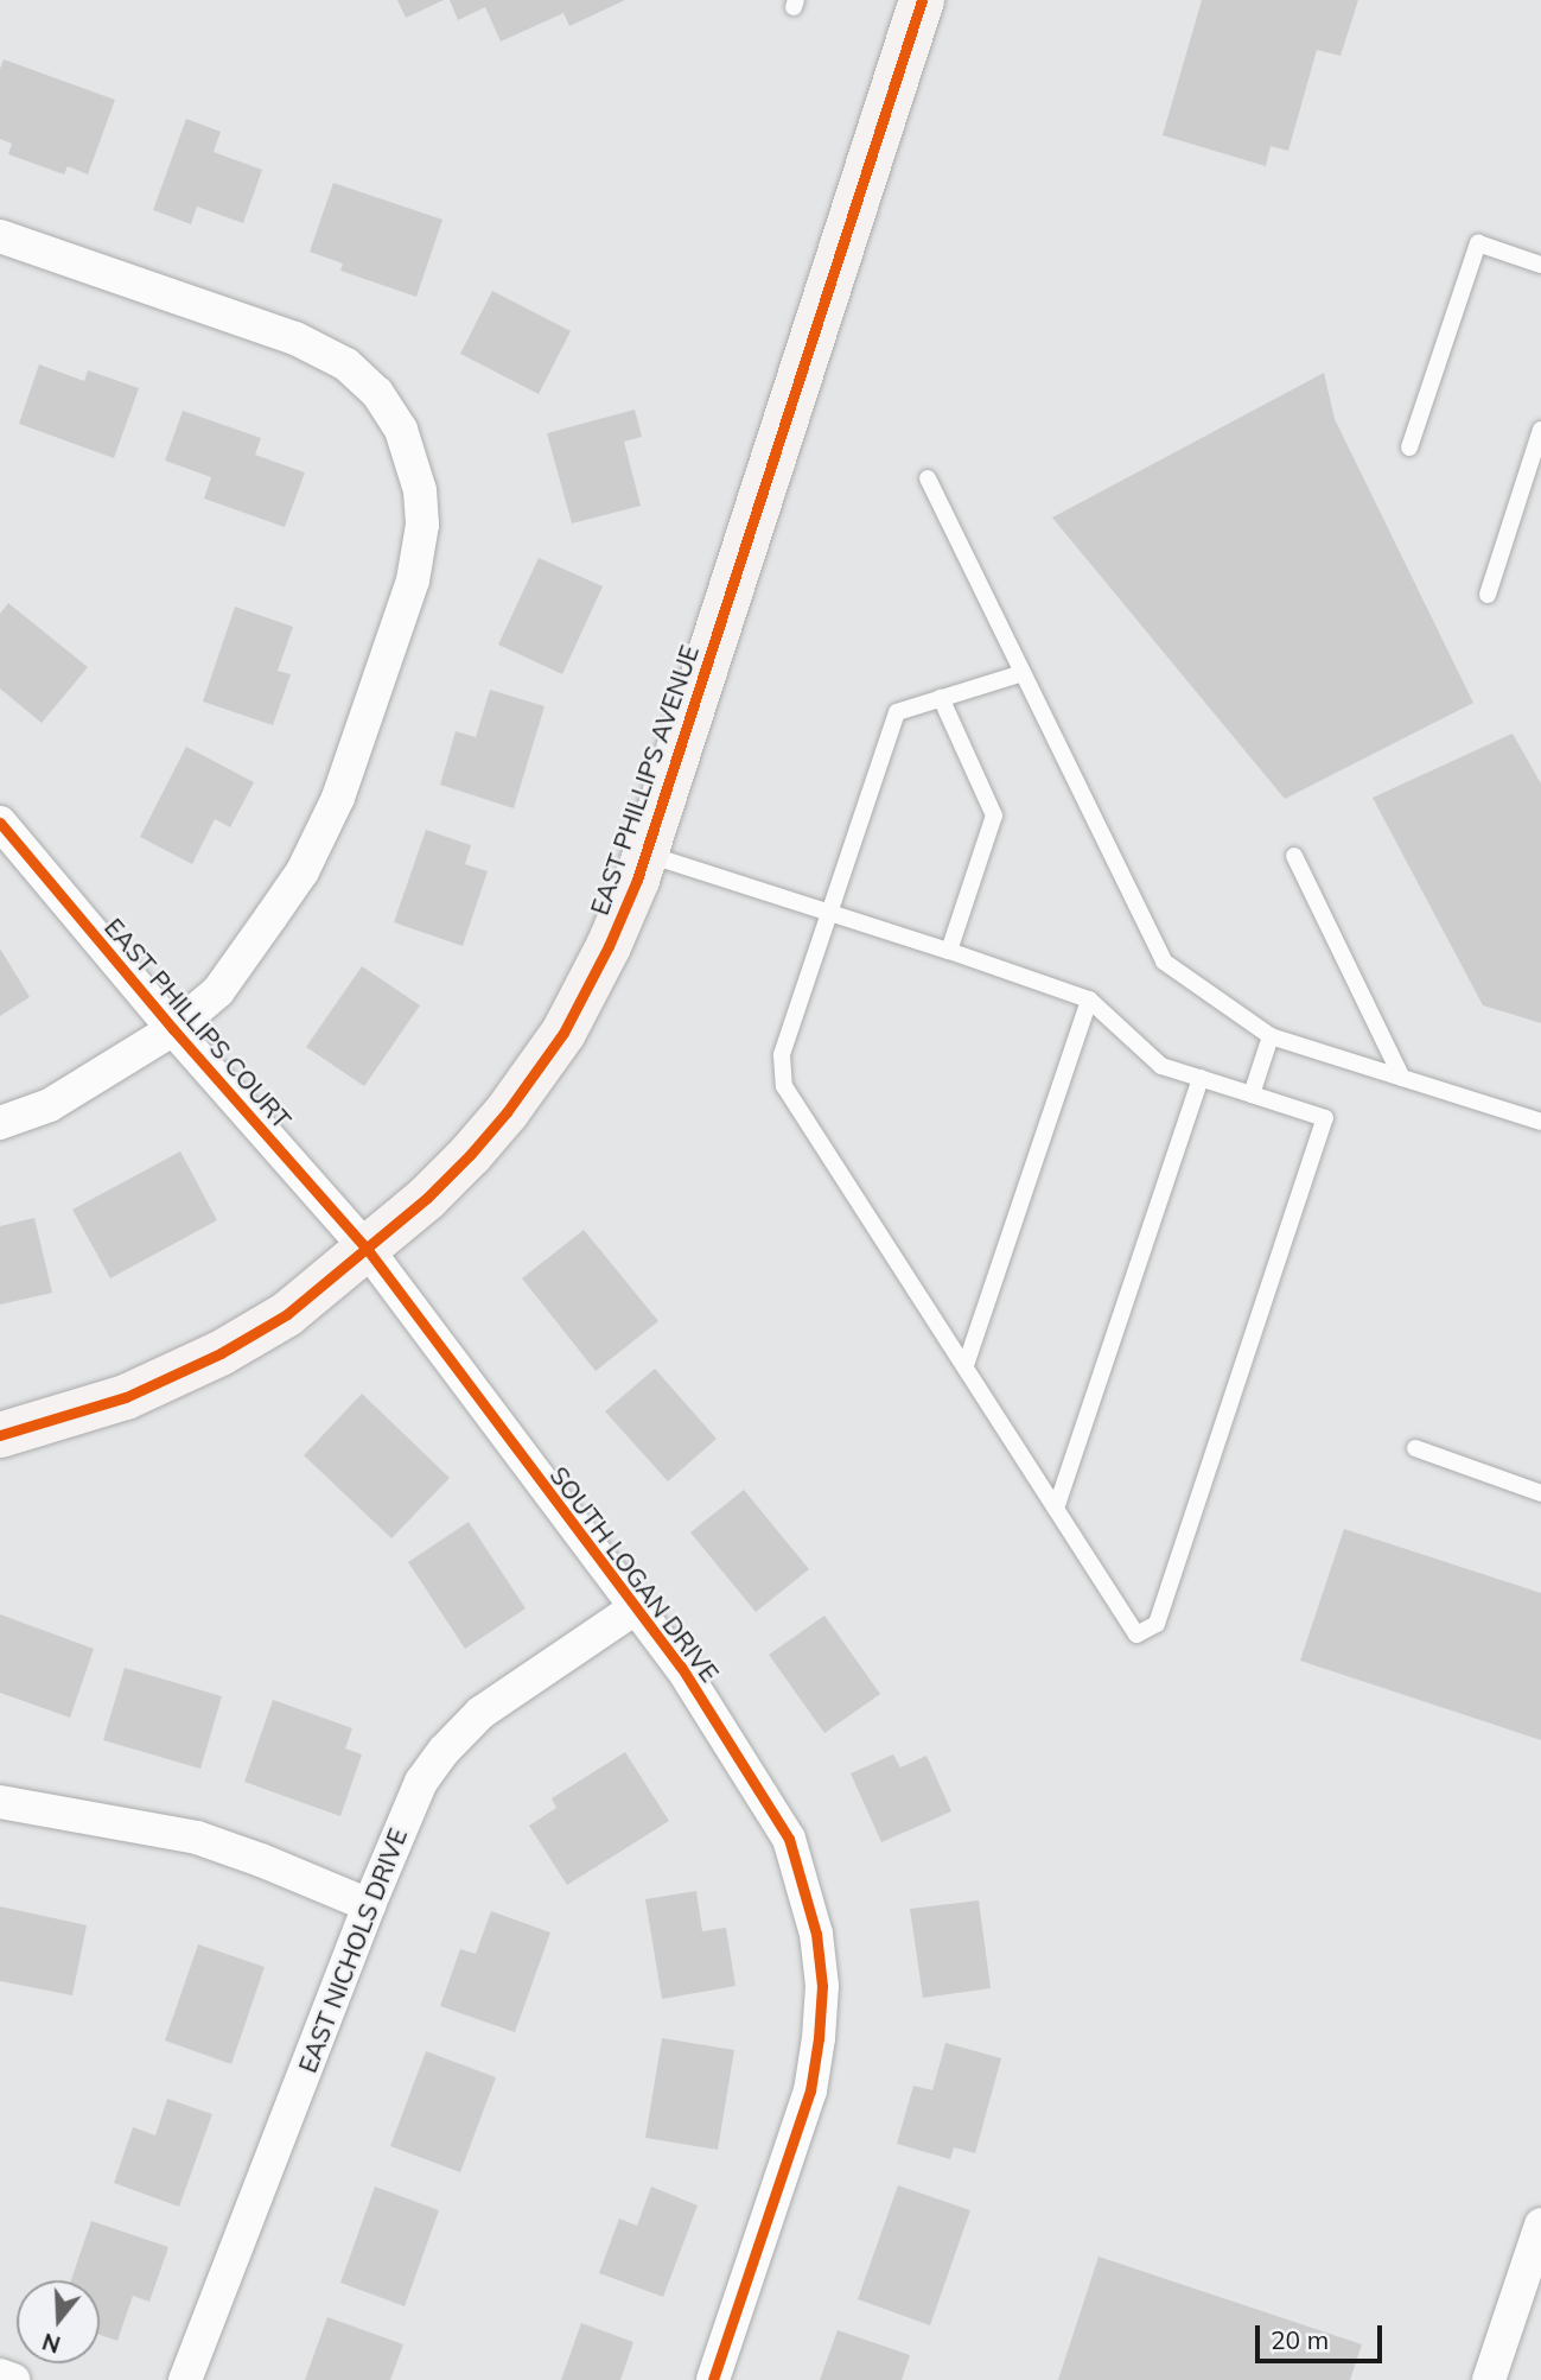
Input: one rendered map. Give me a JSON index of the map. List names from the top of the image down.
{
  "streets": {
    "street": [
      "EAST PHILLIPS AVENUE",
      "EAST PHILLIPS COURT",
      "SOUTH LOGAN DRIVE",
      "EAST NICHOLS DRIVE"
    ]
  },
  "crossings": [
    ["EAST PHILLIPS AVENUE", "EAST PHILLIPS COURT"],
    ["EAST PHILLIPS AVENUE", "SOUTH LOGAN DRIVE"],
    ["EAST PHILLIPS COURT", "SOUTH LOGAN DRIVE"],
    ["SOUTH LOGAN DRIVE", "EAST NICHOLS DRIVE"]
  ],
  "scale_bar": "20 m",
  "north": "bottom"
}
